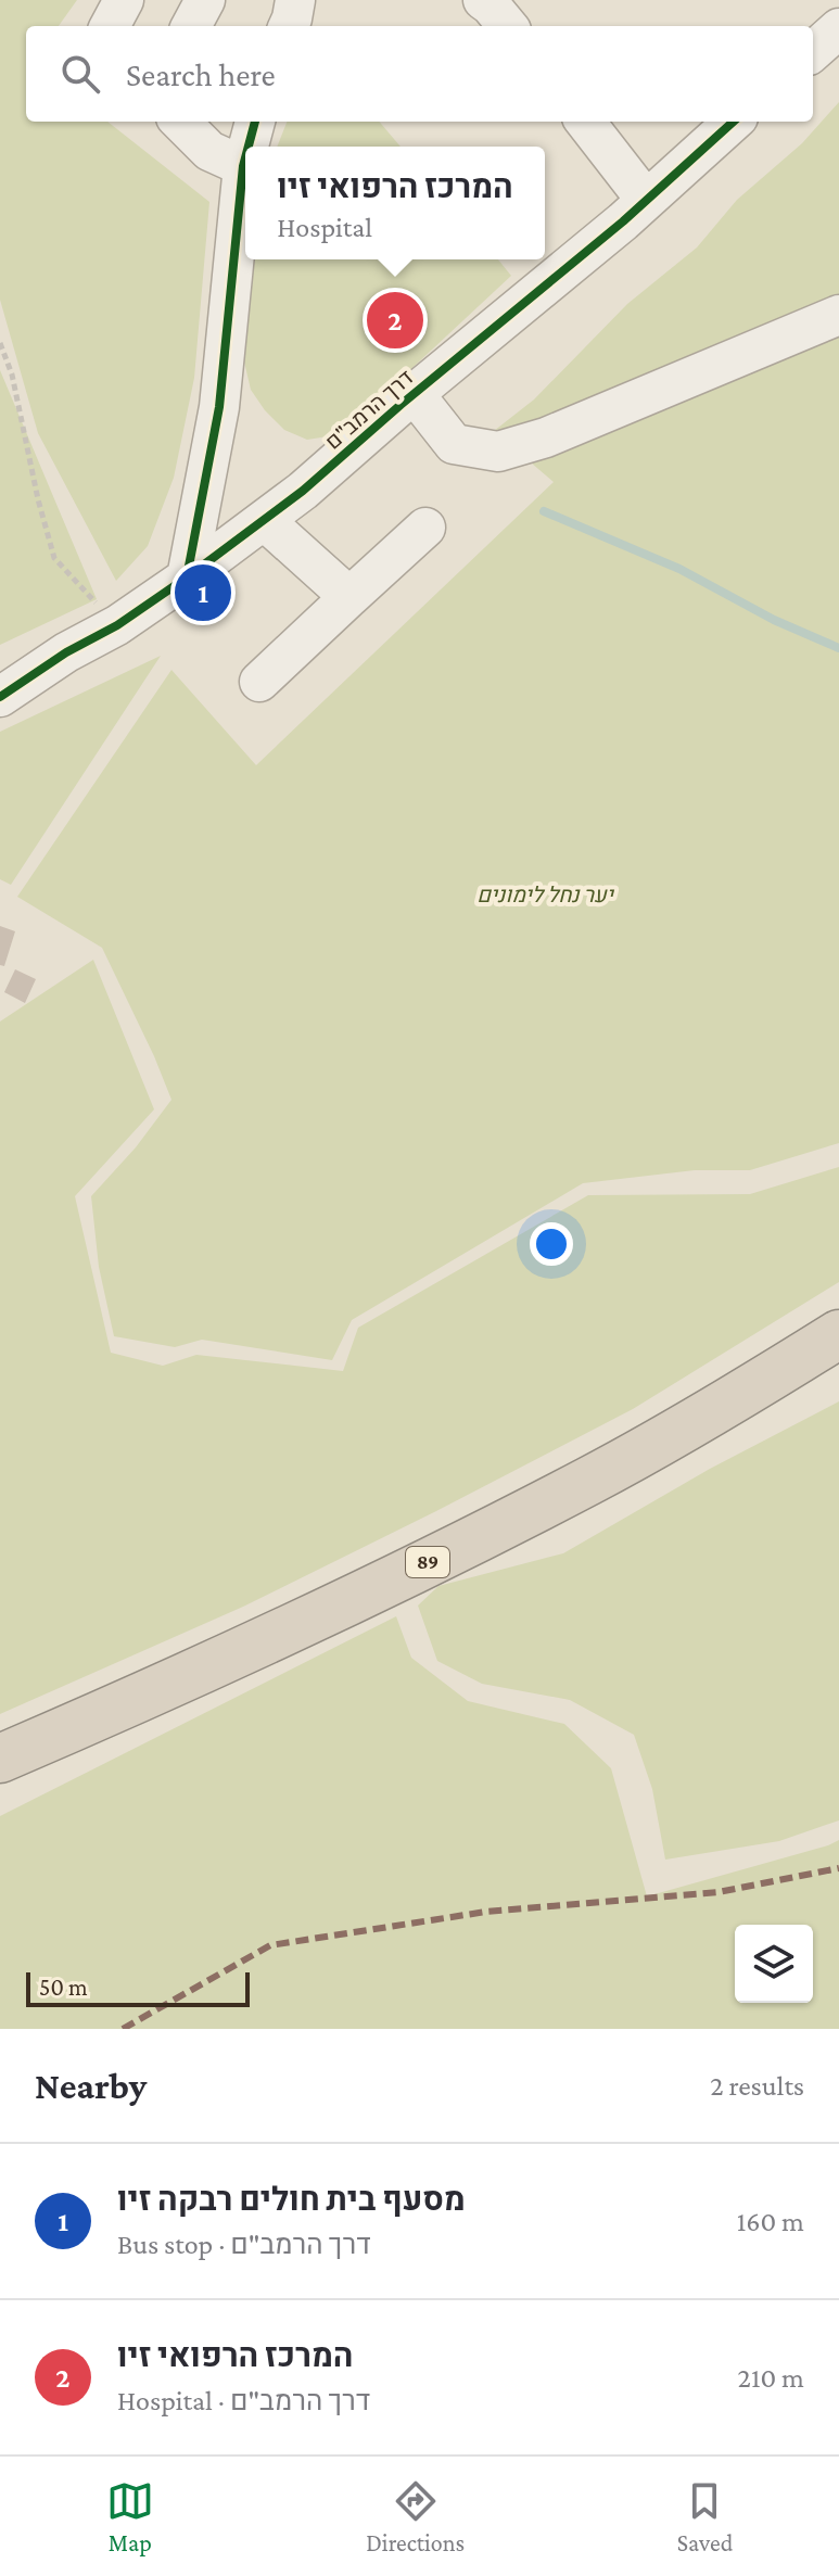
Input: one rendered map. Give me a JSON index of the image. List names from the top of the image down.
{
  "streets": {
    "highway": ["89"],
    "street": ["דרך הרמב\"ם"]
  },
  "parks": ["יער נחל לימונים"],
  "scale_bar": "50 m",
  "page": {
    "search": "Search here",
    "popup": ["המרכז הרפואי זיו", "Hospital"],
    "pins": ["2", "1"],
    "scale": "50 m",
    "heading": ["Nearby", "2 results"],
    "list": [
      {
        "mark": "1",
        "name": "מסעף בית חולים רבקה זיו",
        "note": "Bus stop · דרך הרמב\"ם",
        "value": "160 m"
      },
      {
        "mark": "2",
        "name": "המרכז הרפואי זיו",
        "note": "Hospital · דרך הרמב\"ם",
        "value": "210 m"
      }
    ],
    "nav": ["Map", "Directions", "Saved"]
  }
}
